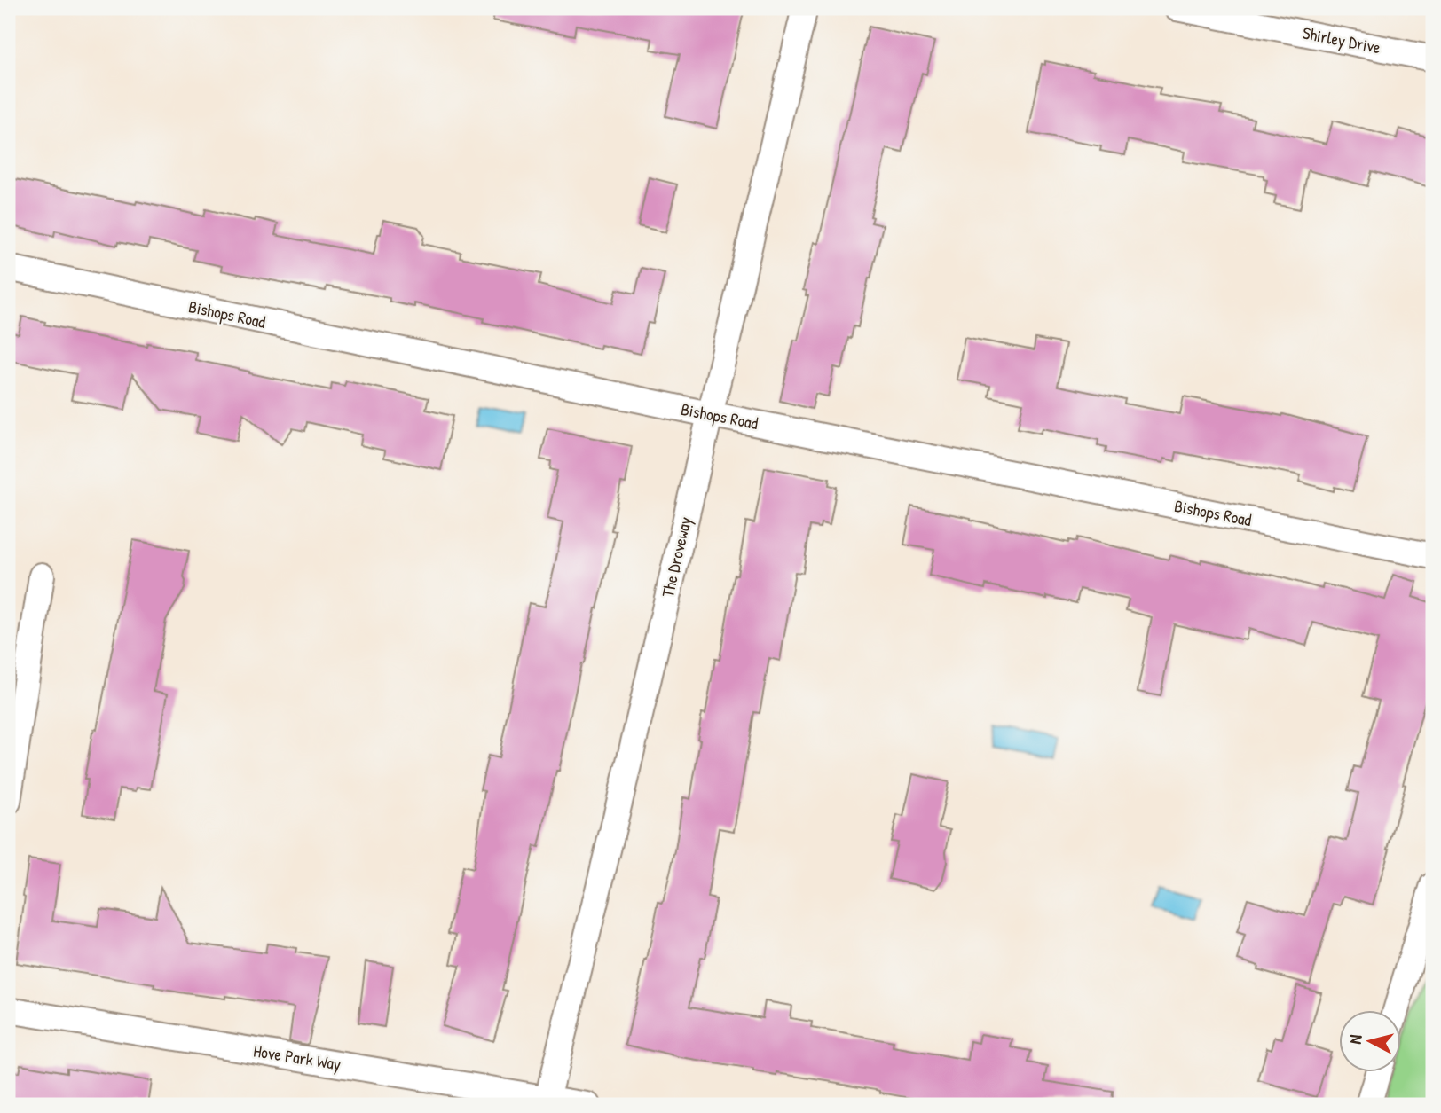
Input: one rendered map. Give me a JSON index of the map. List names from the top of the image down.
{
  "streets": {
    "street": [
      "Shirley Drive",
      "Bishops Road",
      "The Droveway",
      "Hove Park Way"
    ]
  },
  "crossings": [
    ["Bishops Road", "The Droveway"],
    ["The Droveway", "Hove Park Way"]
  ],
  "north": "left"
}
